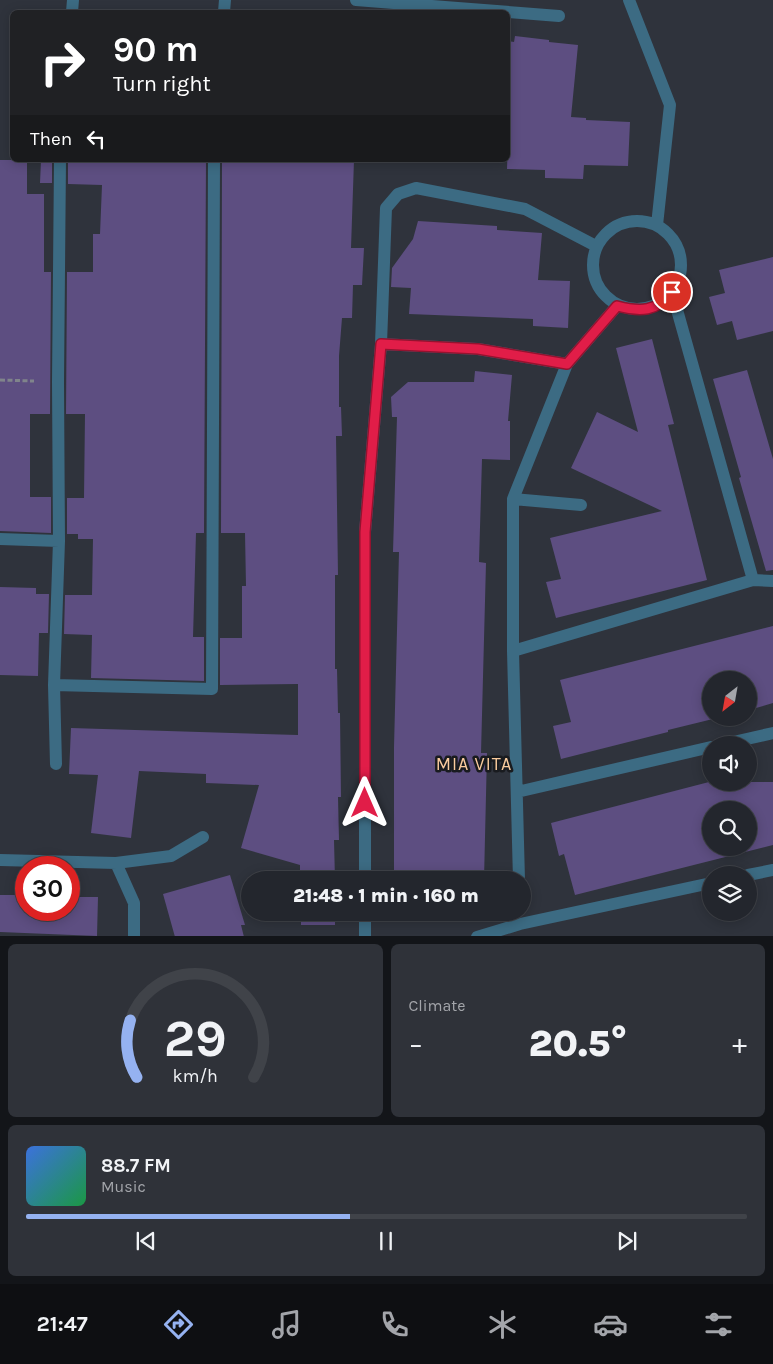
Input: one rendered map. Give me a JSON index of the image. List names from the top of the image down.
{
  "districts": ["MIA VITA"],
  "north": "bottom left",
  "page": {
    "turn": ["90 m", "Turn right"],
    "then": "Then",
    "limit": "30",
    "trip": "21:48 · 1 min · 160 m",
    "tile": "Climate",
    "heat": ["−", "20.5°", "+"],
    "song": ["88.7 FM", "Music"],
    "tabs": "21:47",
    "gauge": ["29", "km/h"]
  }
}
